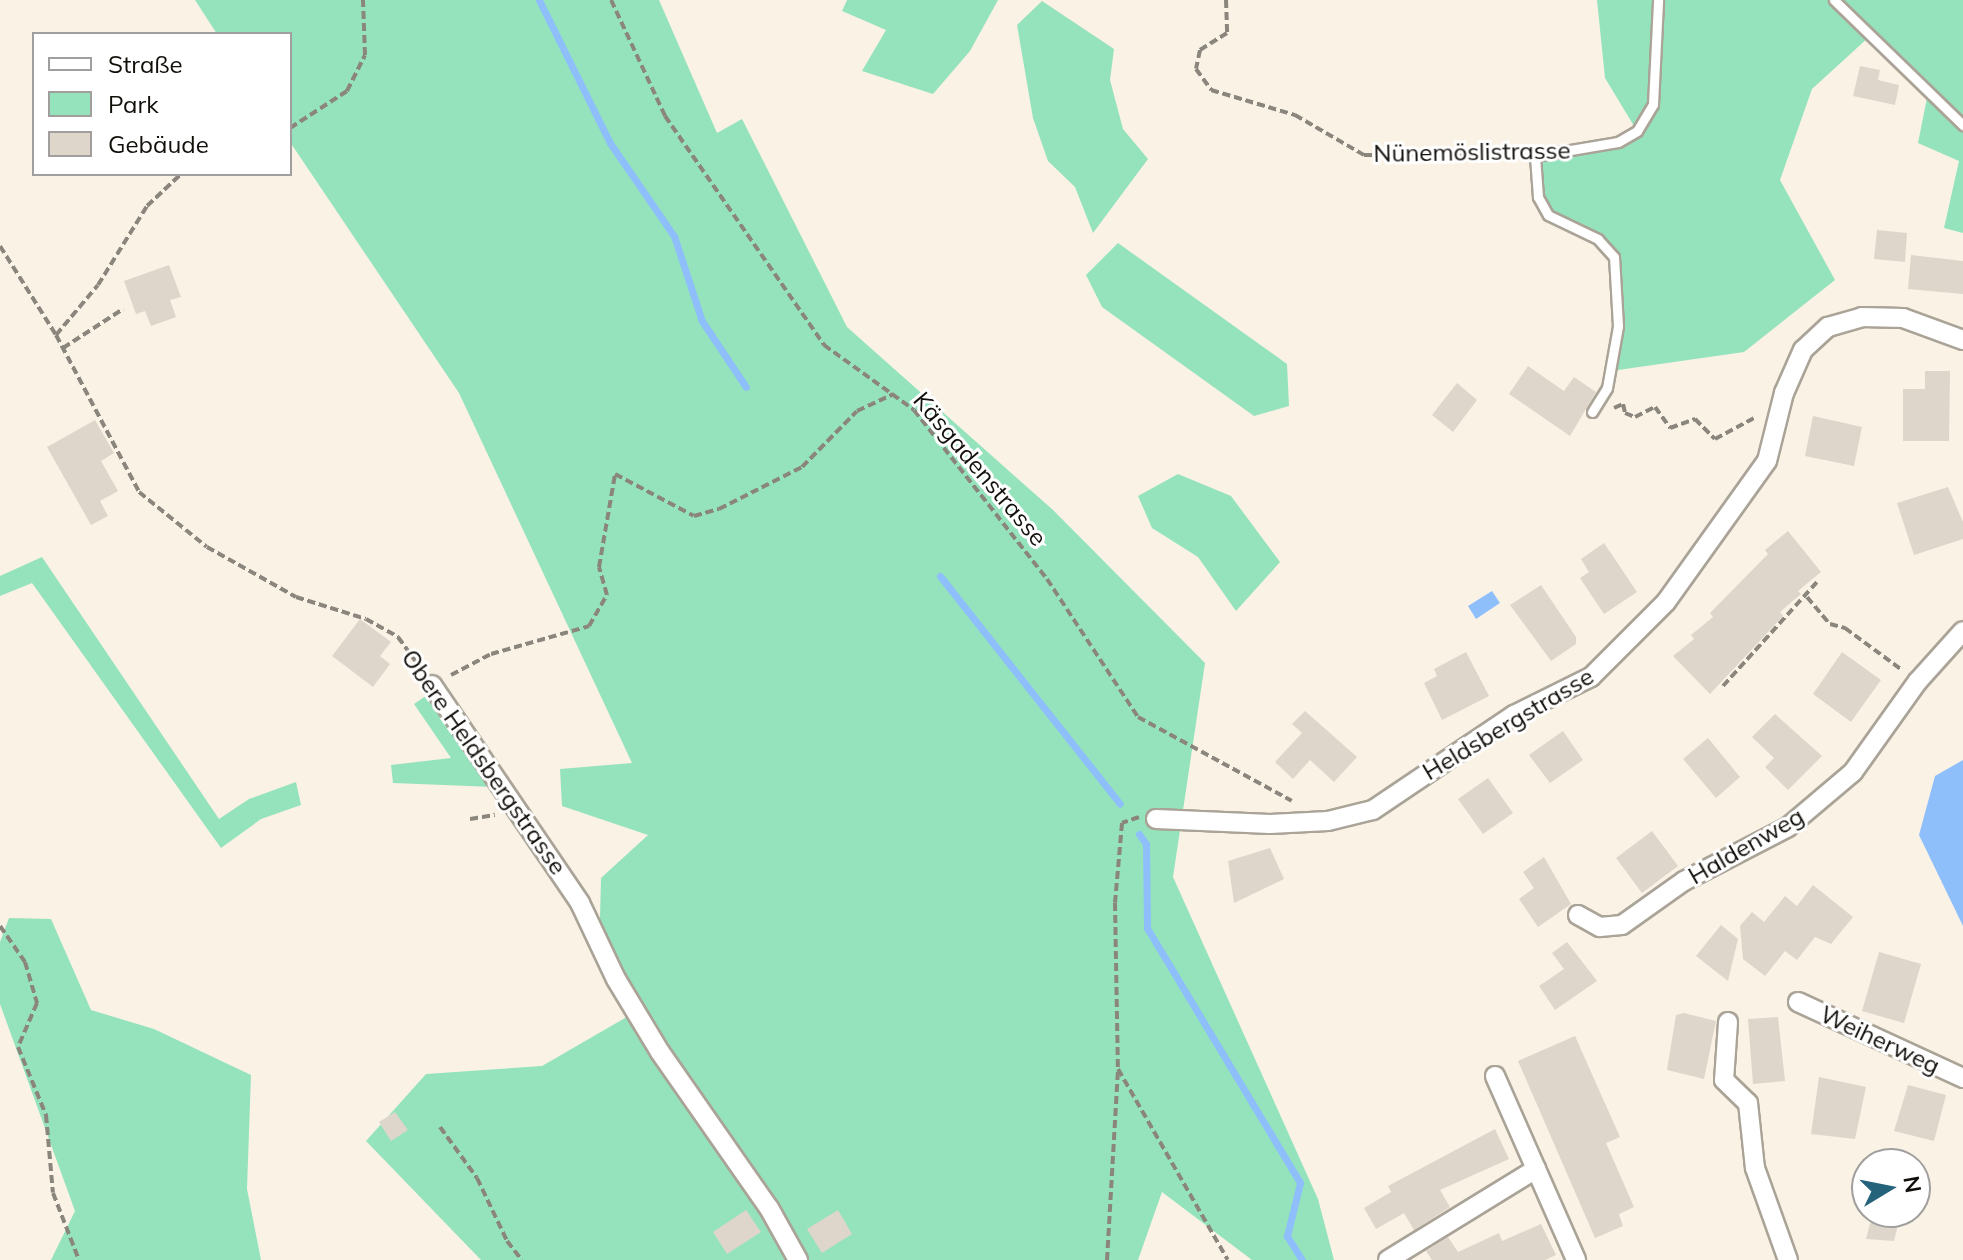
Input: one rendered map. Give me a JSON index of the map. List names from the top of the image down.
{
  "streets": {
    "street": [
      "Heldsbergstrasse",
      "Obere Heldsbergstrasse",
      "Haldenweg",
      "Weiherweg"
    ],
    "lane": ["Nünemöslistrasse"],
    "path": ["Käsgadenstrasse"]
  },
  "crossings": [
    ["Käsgadenstrasse", "Heldsbergstrasse"]
  ],
  "legend": ["Straße", "Park", "Gebäude"],
  "north": "right"
}
